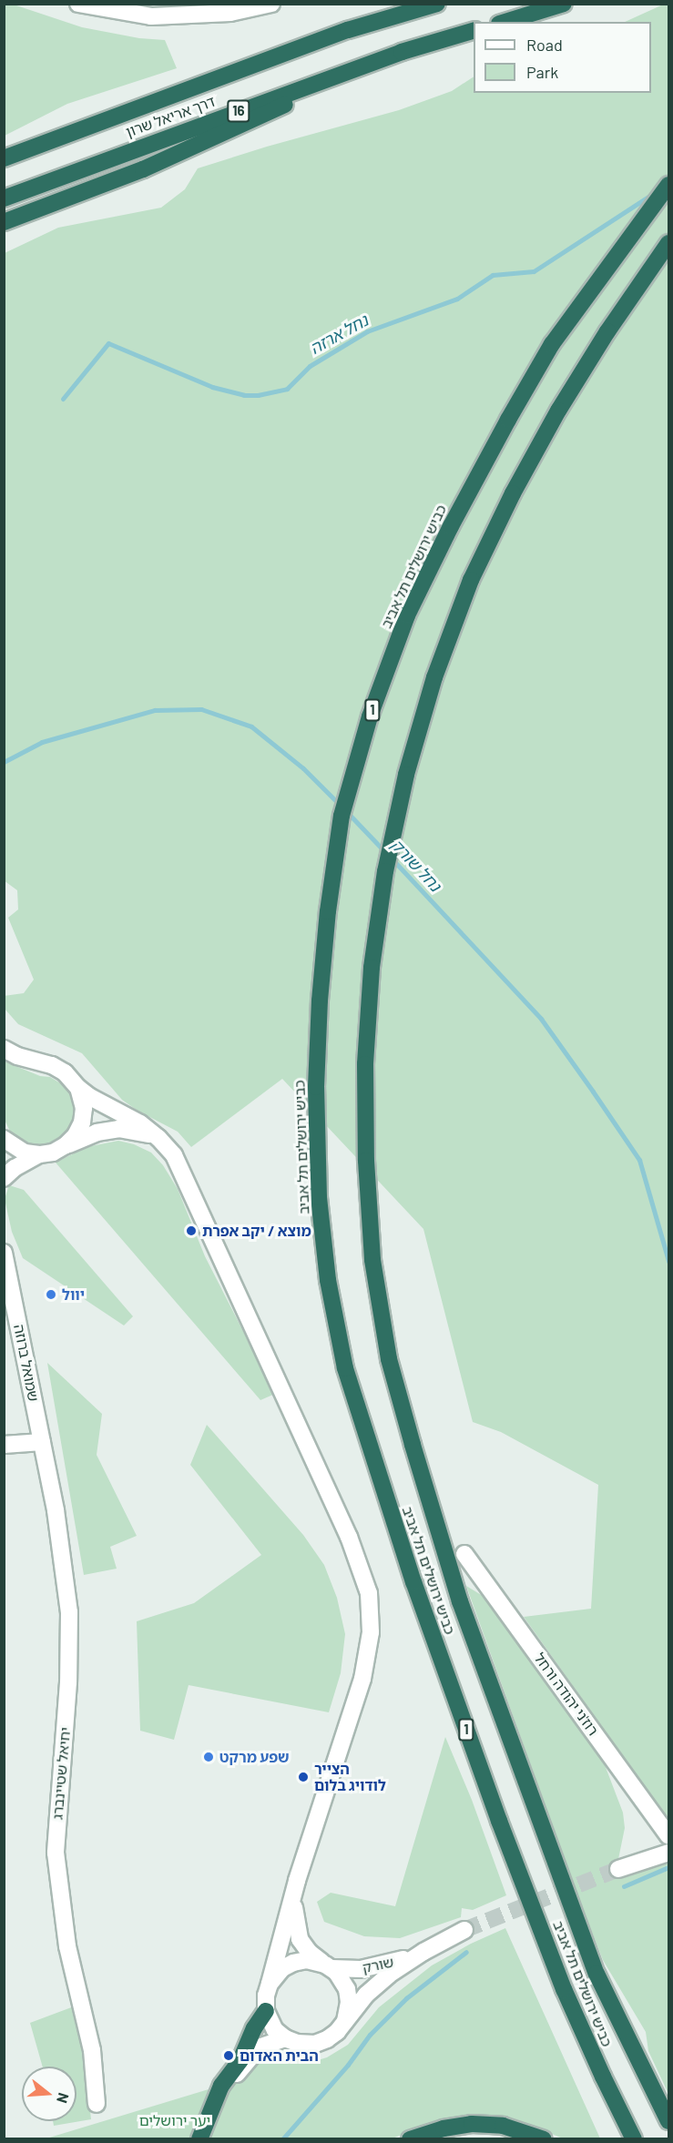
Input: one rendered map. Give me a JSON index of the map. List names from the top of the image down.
{
  "streets": {
    "highway": [
      "16",
      "דרך אריאל שרון",
      "כביש ירושלים תל אביב",
      "1"
    ],
    "main road": [
      "שמואל ברוזה",
      "רוז'ני יהודה ורחל",
      "יחיאל שטיינברג",
      "שורק"
    ]
  },
  "crossings": [
    ["שמואל ברוזה", "יחיאל שטיינברג"]
  ],
  "water": ["נחל ארזה", "נחל שורק"],
  "parks": ["יער ירושלים"],
  "places": [
    "מוצא / יקב אפרת",
    "יוול",
    "שפע מרקט",
    "הצייר לודויג בלום",
    "הבית האדום"
  ],
  "legend": ["Road", "Park"],
  "north": "right"
}
